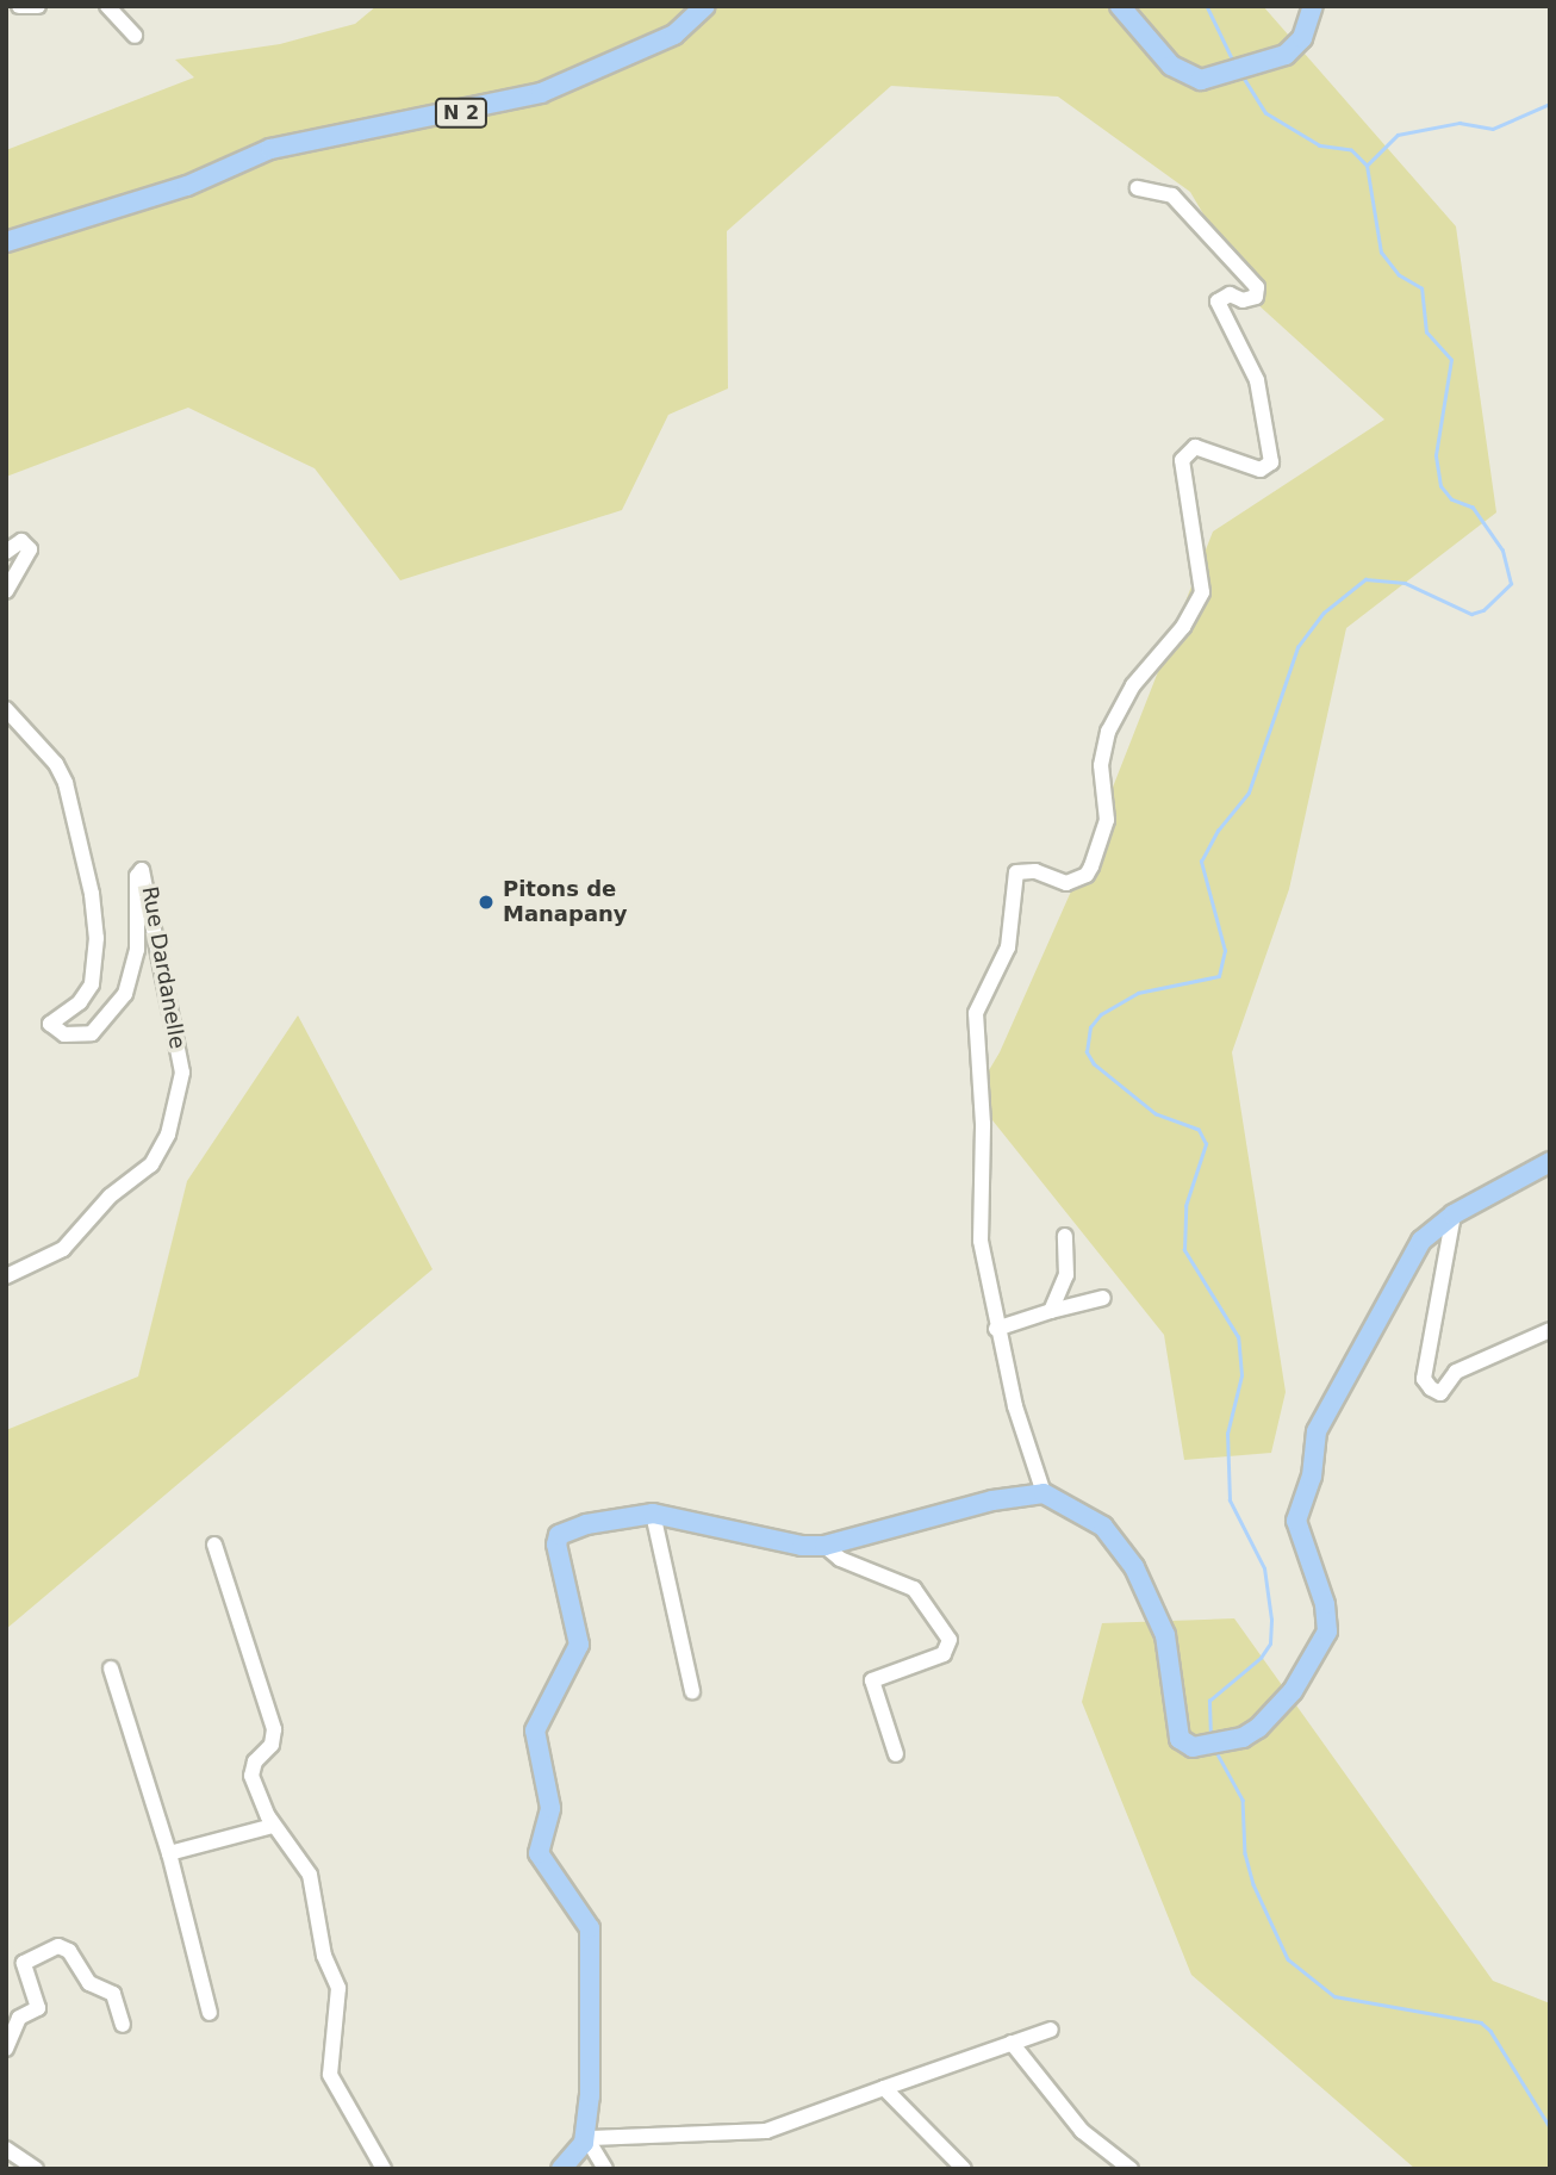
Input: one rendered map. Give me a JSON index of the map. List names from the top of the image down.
{
  "streets": {
    "main road": ["N 2"],
    "street": ["Rue Dardanelle"]
  },
  "places": ["Pitons de Manapany"]
}
